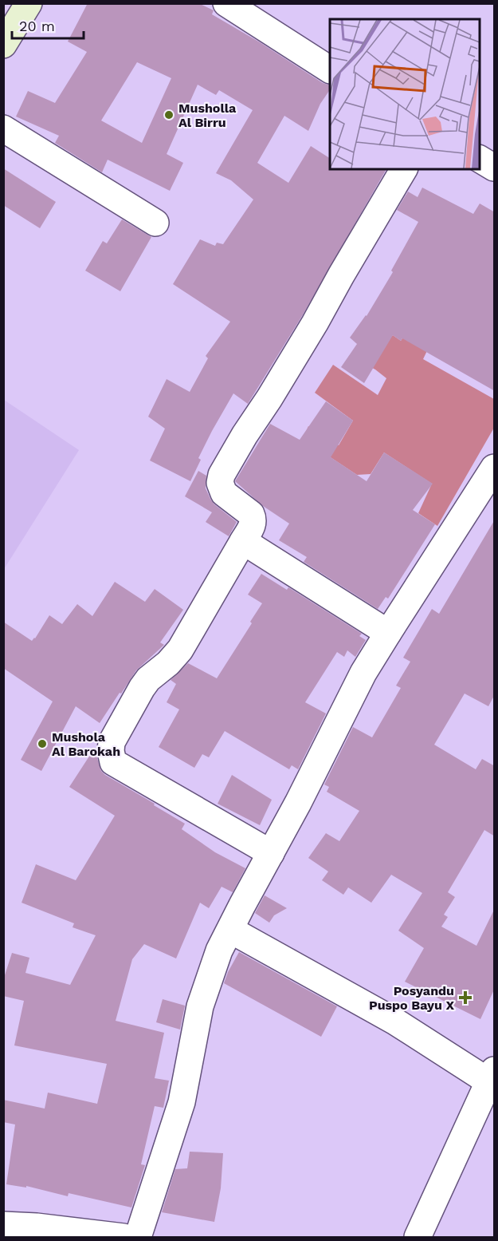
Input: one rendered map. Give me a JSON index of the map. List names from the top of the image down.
{
  "places": {
    "other": ["Musholla Al Birru", "Mushola Al Barokah"],
    "health": ["Posyandu Puspo Bayu X"]
  },
  "scale_bar": "20 m"
}
